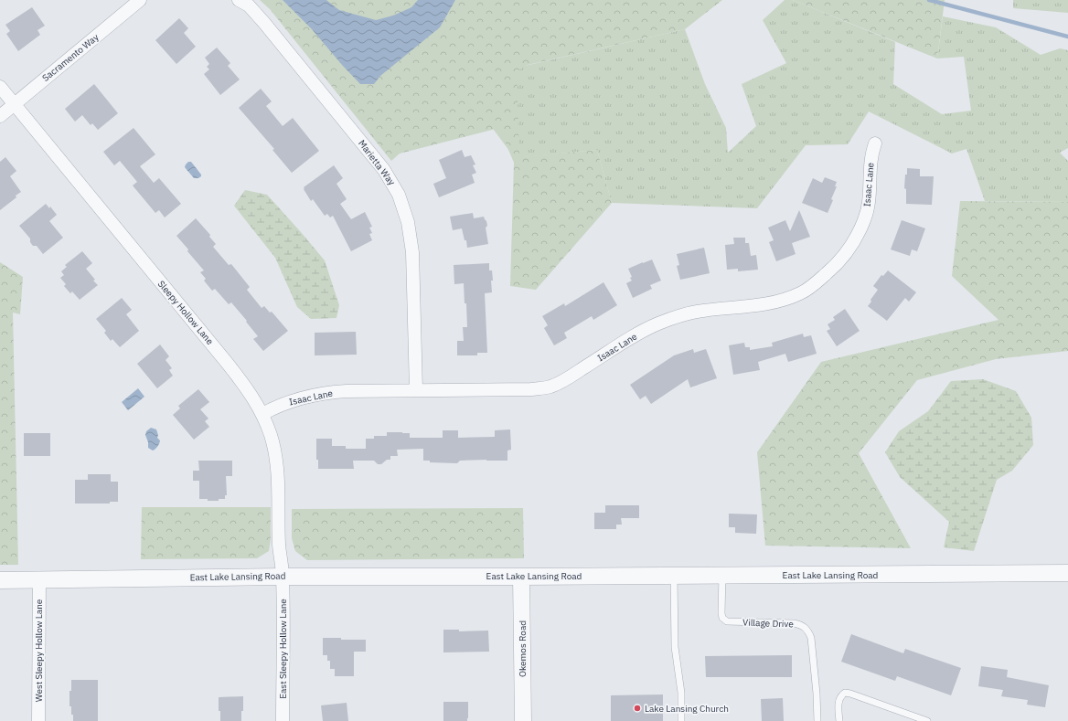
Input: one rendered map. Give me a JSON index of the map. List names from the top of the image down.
{
  "streets": {
    "street": [
      "Sacramento Way",
      "Marietta Way",
      "Isaac Lane",
      "Sleepy Hollow Lane",
      "East Lake Lansing Road",
      "East Sleepy Hollow Lane",
      "Okemos Road",
      "West Sleepy Hollow Lane"
    ],
    "lane": ["Village Drive"]
  },
  "crossings": [
    ["Sacramento Way", "Sleepy Hollow Lane"],
    ["Marietta Way", "Isaac Lane"],
    ["Isaac Lane", "Sleepy Hollow Lane"],
    ["Sleepy Hollow Lane", "East Lake Lansing Road"],
    ["Sleepy Hollow Lane", "East Sleepy Hollow Lane"],
    ["East Lake Lansing Road", "Village Drive"],
    ["East Lake Lansing Road", "East Sleepy Hollow Lane"],
    ["East Lake Lansing Road", "Okemos Road"],
    ["East Lake Lansing Road", "West Sleepy Hollow Lane"]
  ],
  "places": ["Lake Lansing Church"]
}
